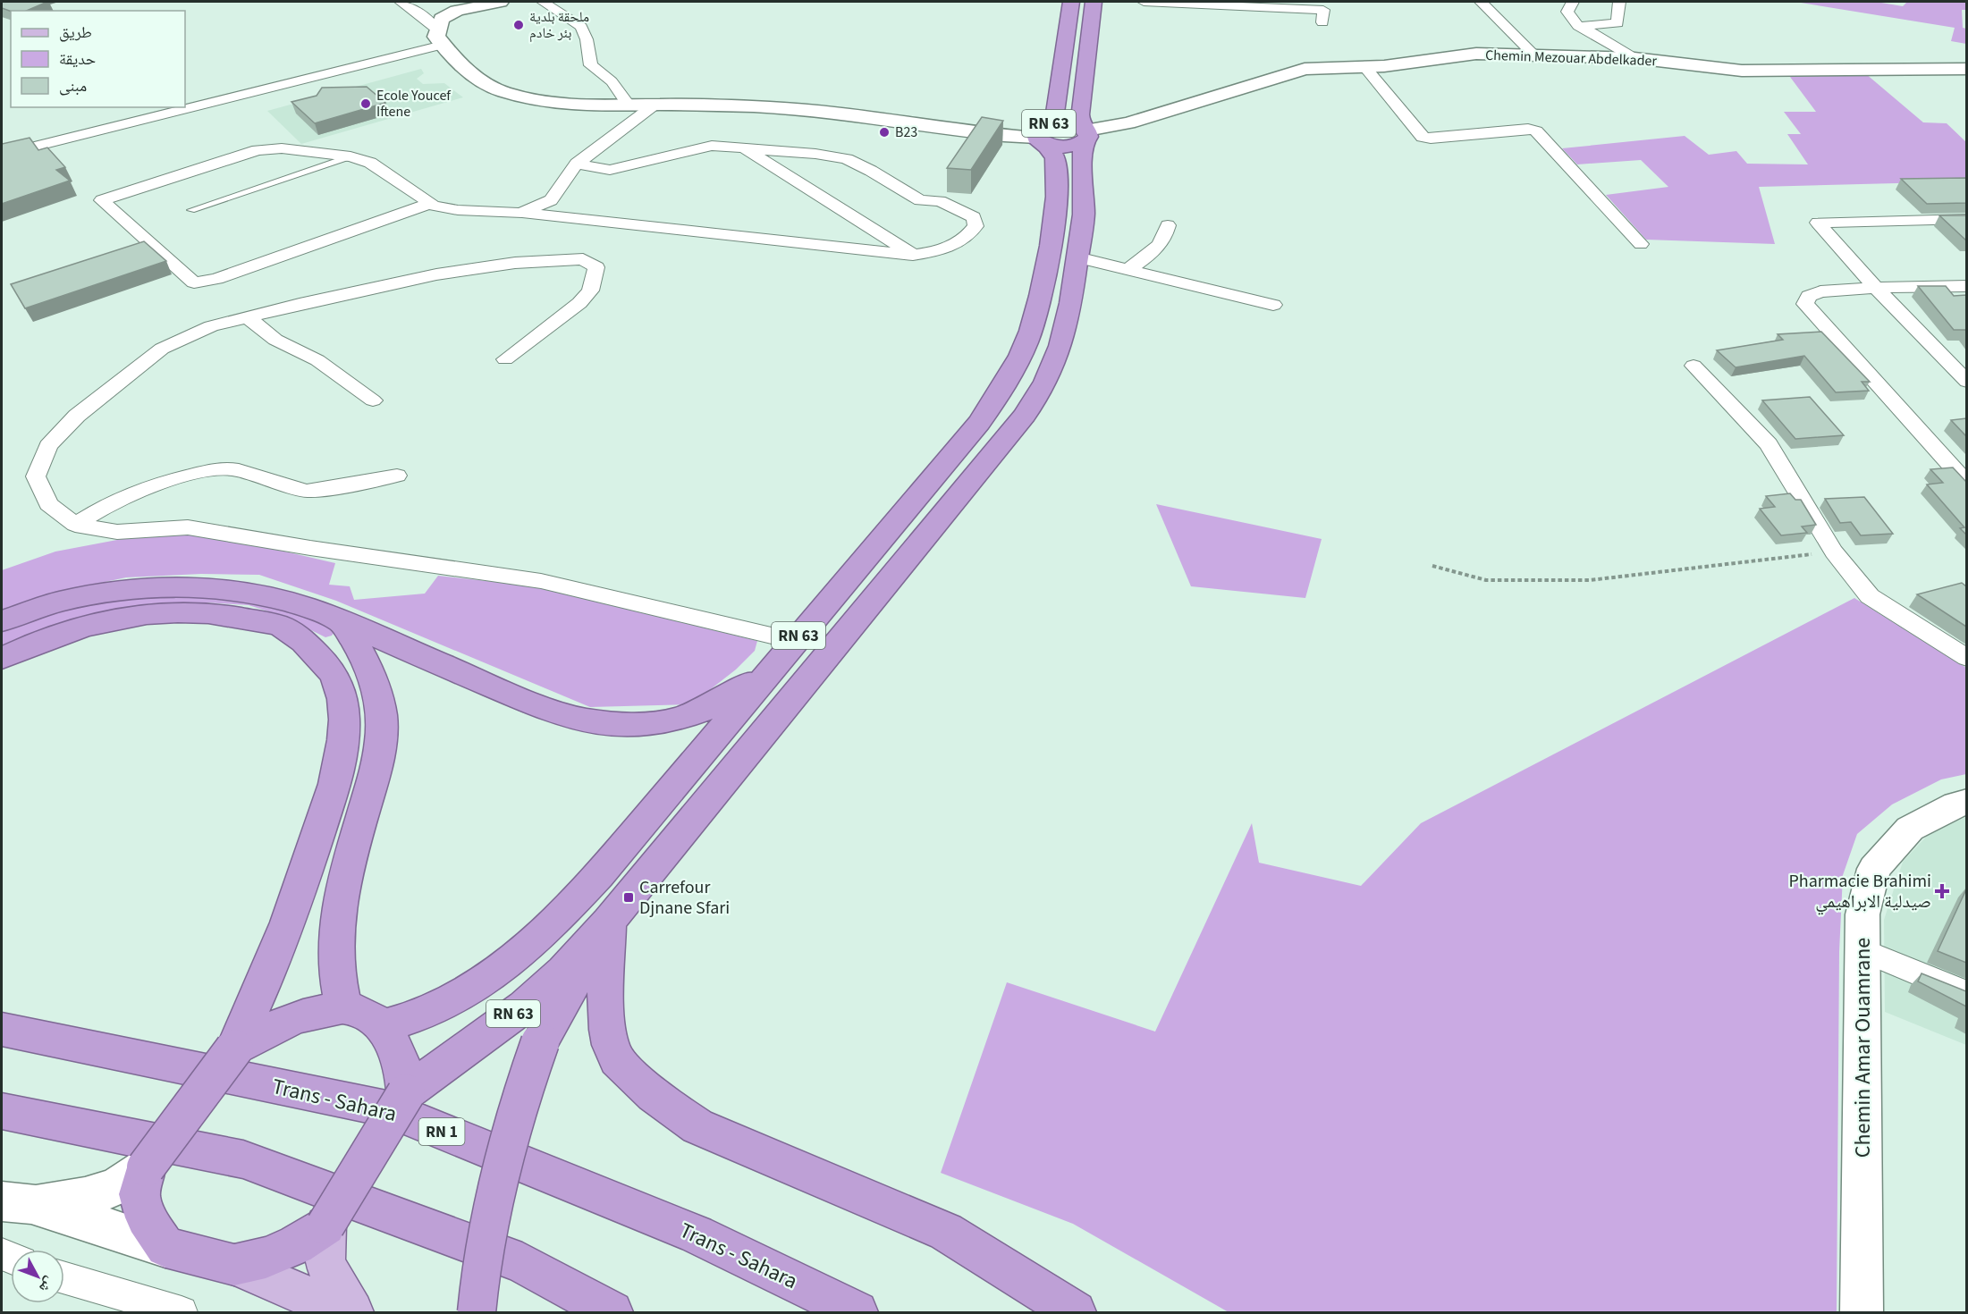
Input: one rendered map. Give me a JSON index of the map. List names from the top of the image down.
{
  "streets": {
    "highway": ["RN 63", "Trans - Sahara", "RN 1"],
    "street": ["Chemin Mezouar Abdelkader", "Chemin Amar Ouamrane"]
  },
  "crossings": [
    ["Chemin Mezouar Abdelkader", "RN 63"]
  ],
  "places": {
    "other": ["ملحقة بلدية بئر خادم", "Ecole Youcef Iftene", "B23"],
    "health": ["Pharmacie Brahimi صيدلية الابراهيمي"],
    "transit": ["Carrefour Djnane Sfari"]
  },
  "legend": ["طريق", "حديقة", "مبنى"],
  "north": "bottom right"
}
